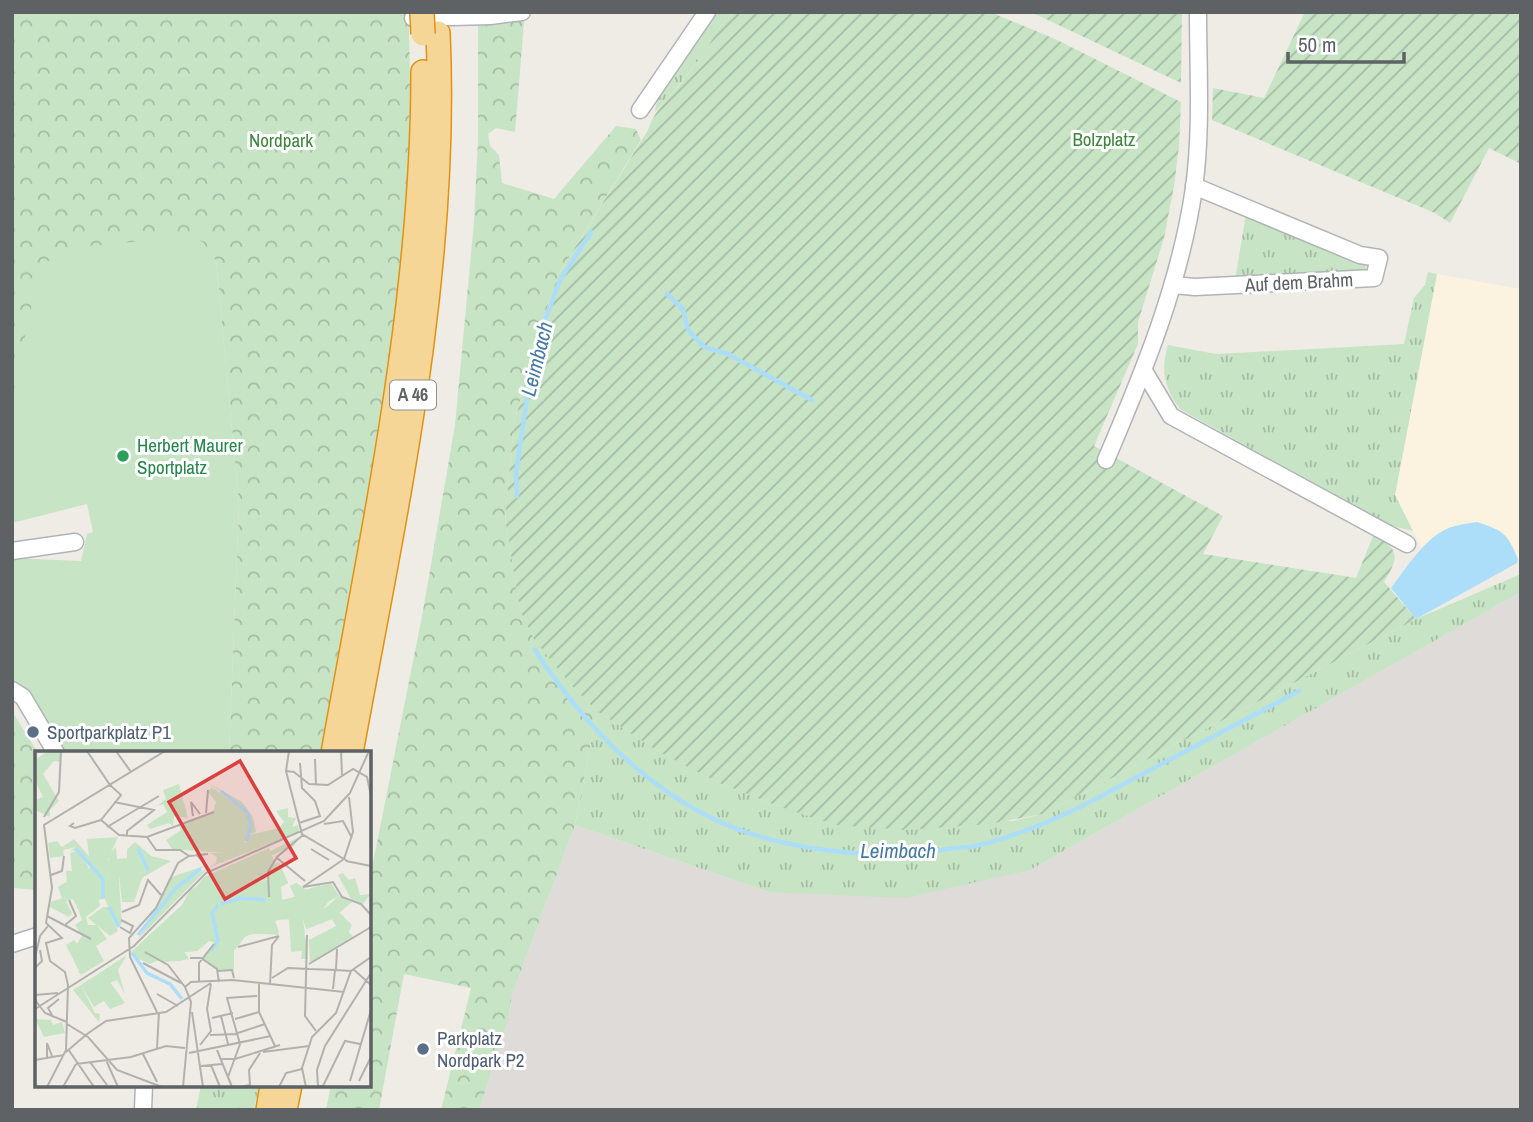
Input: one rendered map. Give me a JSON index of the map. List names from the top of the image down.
{
  "streets": {
    "highway": ["A 46"],
    "street": ["Auf dem Brahm"]
  },
  "water": ["Leimbach"],
  "parks": ["Bolzplatz", "Nordpark"],
  "places": ["Herbert Maurer Sportplatz", "Sportparkplatz P1", "Parkplatz Nordpark P2"],
  "scale_bar": "50 m"
}
